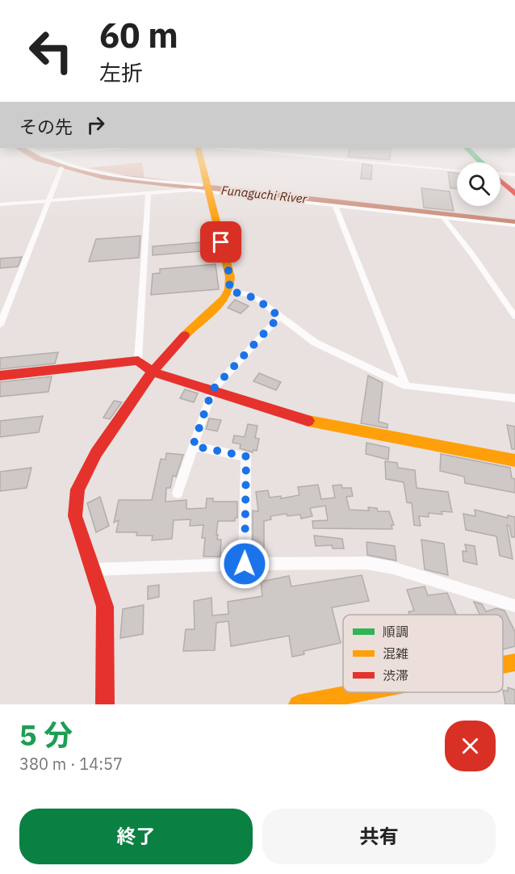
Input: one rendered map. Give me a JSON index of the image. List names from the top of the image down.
{
  "water": ["Funaguchi River"],
  "legend": ["順調", "混雑", "渋滞"],
  "page": {
    "turn": ["60 m", "左折"],
    "then": "その先",
    "heading": ["5 分", "380 m · 14:57"],
    "buttons": ["終了", "共有"]
  }
}
